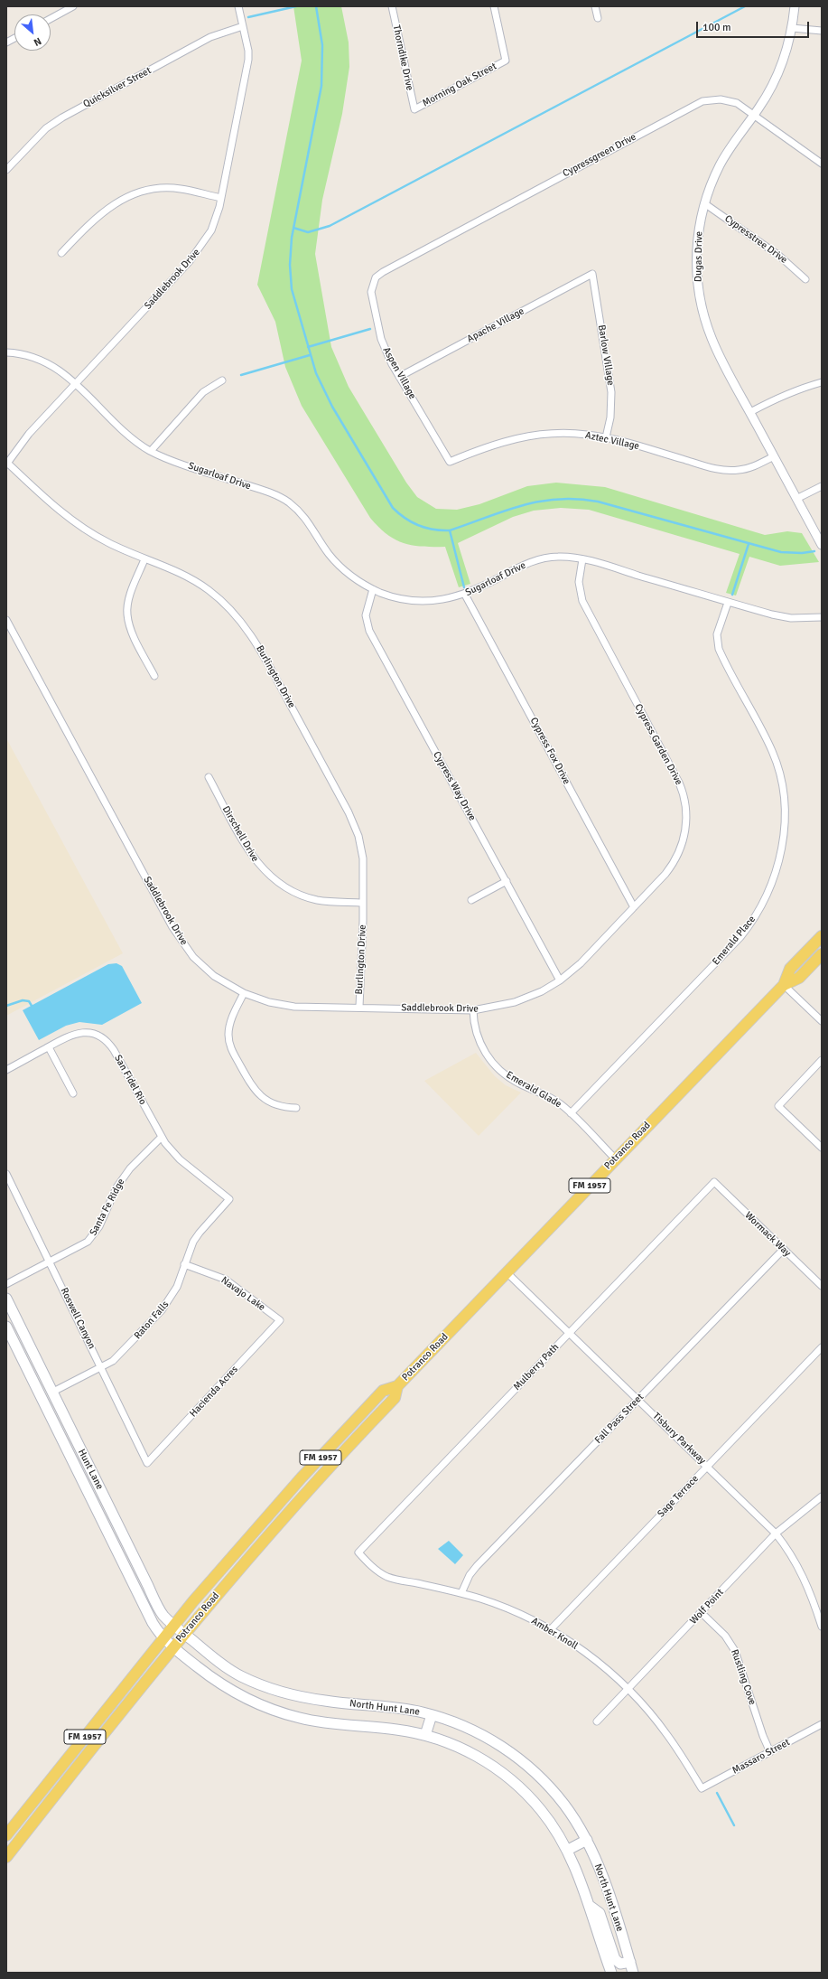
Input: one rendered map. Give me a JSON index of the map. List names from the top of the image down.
{
  "streets": {
    "main road": [
      "Potranco Road",
      "FM 1957",
      "Hunt Lane",
      "North Hunt Lane"
    ],
    "street": [
      "Thorndike Drive",
      "Morning Oak Street",
      "Quicksilver Street",
      "Cypressgreen Drive",
      "Cypresstree Drive",
      "Dugas Drive",
      "Saddlebrook Drive",
      "Apache Village",
      "Barlow Village",
      "Aspen Village",
      "Aztec Village",
      "Sugarloaf Drive",
      "Burlington Drive",
      "Cypress Garden Drive",
      "Cypress Fox Drive",
      "Cypress Way Drive",
      "Dirschell Drive",
      "Emerald Place",
      "San Fidel Rio",
      "Emerald Glade",
      "Santa Fe Ridge",
      "Wormack Way",
      "Navajo Lake",
      "Roswell Canyon",
      "Raton Falls",
      "Mulberry Path",
      "Hacienda Acres",
      "Fall Pass Street",
      "Tisbury Parkway",
      "Sage Terrace",
      "Wolf Point",
      "Amber Knoll",
      "Rustling Cove",
      "Massaro Street"
    ]
  },
  "crossings": [
    ["Thorndike Drive", "Morning Oak Street"],
    ["Quicksilver Street", "Saddlebrook Drive"],
    ["Cypressgreen Drive", "Dugas Drive"],
    ["Cypressgreen Drive", "Aspen Village"],
    ["Cypresstree Drive", "Dugas Drive"],
    ["Dugas Drive", "Aztec Village"],
    ["Saddlebrook Drive", "Sugarloaf Drive"],
    ["Saddlebrook Drive", "Burlington Drive"],
    ["Saddlebrook Drive", "Cypress Garden Drive"],
    ["Saddlebrook Drive", "Cypress Way Drive"],
    ["Saddlebrook Drive", "Emerald Glade"],
    ["Apache Village", "Barlow Village"],
    ["Apache Village", "Aspen Village"],
    ["Barlow Village", "Aztec Village"],
    ["Aspen Village", "Aztec Village"],
    ["Sugarloaf Drive", "Cypress Garden Drive"],
    ["Sugarloaf Drive", "Cypress Fox Drive"],
    ["Sugarloaf Drive", "Cypress Way Drive"],
    ["Sugarloaf Drive", "Emerald Place"],
    ["Burlington Drive", "Dirschell Drive"],
    ["Cypress Garden Drive", "Cypress Fox Drive"],
    ["Cypress Garden Drive", "Cypress Way Drive"],
    ["Emerald Place", "Emerald Glade"],
    ["San Fidel Rio", "Santa Fe Ridge"],
    ["San Fidel Rio", "Raton Falls"],
    ["Emerald Glade", "Potranco Road"],
    ["Potranco Road", "Tisbury Parkway"],
    ["Potranco Road", "Hunt Lane"],
    ["Potranco Road", "North Hunt Lane"],
    ["Santa Fe Ridge", "Roswell Canyon"],
    ["Wormack Way", "Mulberry Path"],
    ["Wormack Way", "Fall Pass Street"],
    ["Navajo Lake", "Raton Falls"],
    ["Navajo Lake", "Hacienda Acres"],
    ["Roswell Canyon", "Raton Falls"],
    ["Roswell Canyon", "Hacienda Acres"],
    ["Raton Falls", "Hunt Lane"],
    ["Mulberry Path", "Tisbury Parkway"],
    ["Mulberry Path", "Amber Knoll"],
    ["Fall Pass Street", "Tisbury Parkway"],
    ["Fall Pass Street", "Amber Knoll"],
    ["Tisbury Parkway", "Sage Terrace"],
    ["Tisbury Parkway", "Wolf Point"],
    ["Hunt Lane", "North Hunt Lane"],
    ["Sage Terrace", "Amber Knoll"],
    ["Wolf Point", "Amber Knoll"],
    ["Wolf Point", "Rustling Cove"],
    ["Amber Knoll", "Massaro Street"],
    ["Rustling Cove", "Massaro Street"]
  ],
  "scale_bar": "100 m",
  "north": "bottom right"
}
